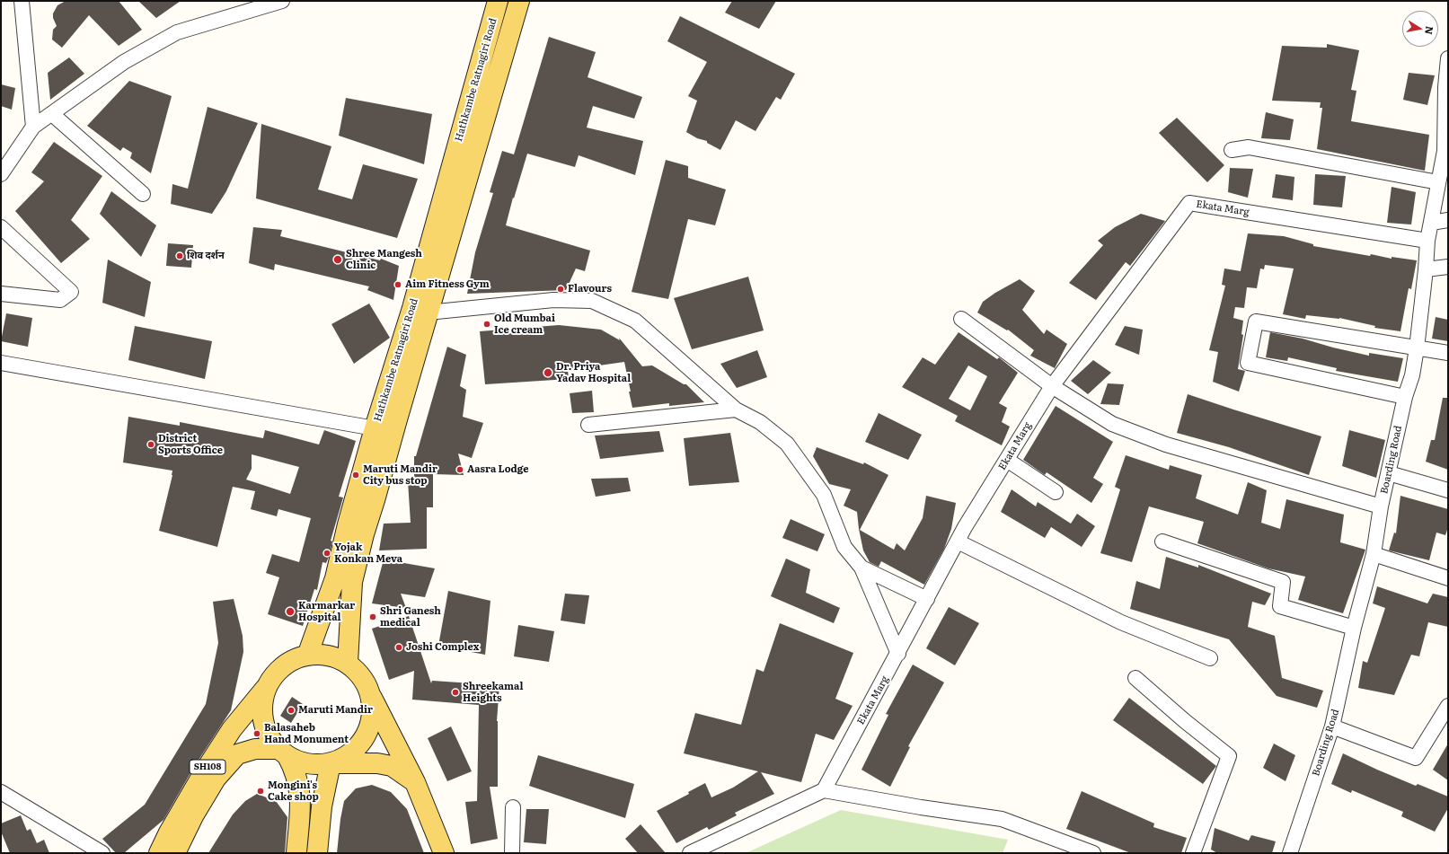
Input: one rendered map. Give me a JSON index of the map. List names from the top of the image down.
{
  "streets": {
    "main road": ["Hathkambe Ratnagiri Road", "SH108"],
    "street": ["Ekata Marg", "Boarding Road"]
  },
  "crossings": [
    ["Hathkambe Ratnagiri Road", "SH108"],
    ["Ekata Marg", "Boarding Road"]
  ],
  "places": [
    "शिव दर्शन",
    "Shree Mangesh Clinic",
    "Aim Fitness Gym",
    "Flavours",
    "Old Mumbai Ice cream",
    "Dr. Priya Yadav Hospital",
    "District Sports Office",
    "Aasra Lodge",
    "Maruti Mandir City bus stop",
    "Yojak Konkan Meva",
    "Karmarkar Hospital",
    "Shri Ganesh medical",
    "Joshi Complex",
    "Shreekamal Heights",
    "Maruti Mandir",
    "Balasaheb Hand Monument",
    "Mongini's Cake shop"
  ],
  "north": "right"
}
